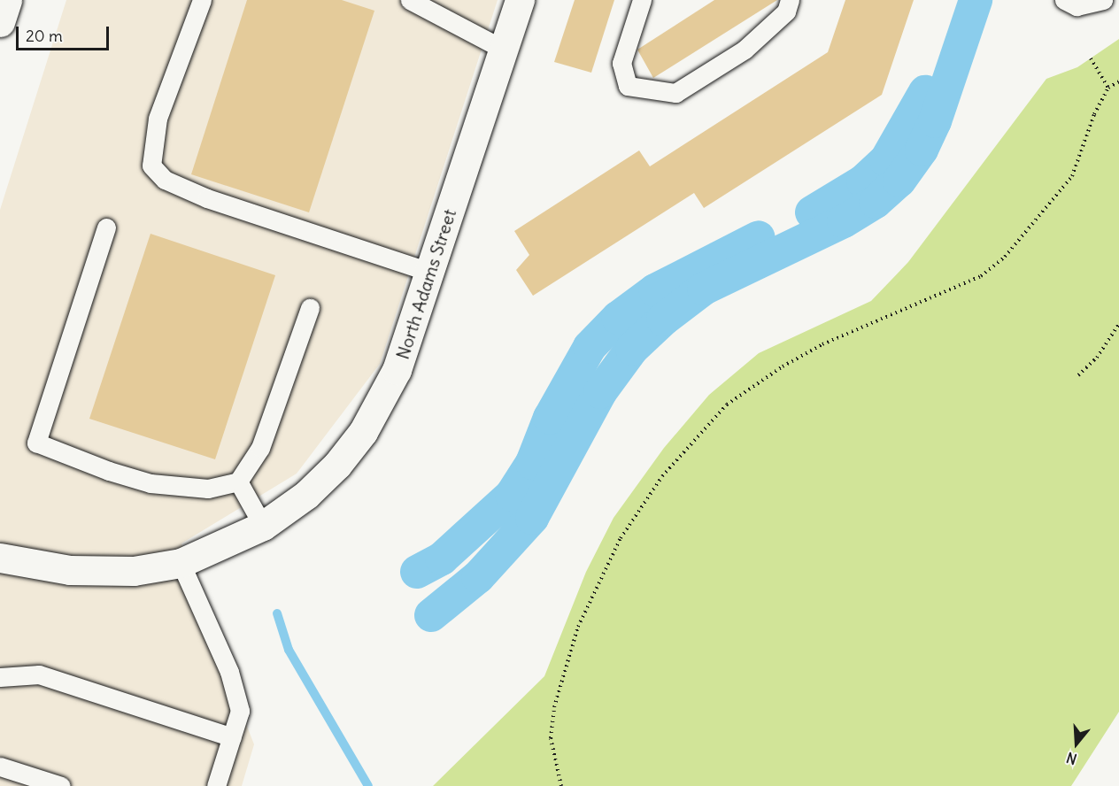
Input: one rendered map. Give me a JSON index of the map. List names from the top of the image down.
{
  "streets": {
    "street": ["North Adams Street"]
  },
  "scale_bar": "20 m",
  "north": "bottom"
}
